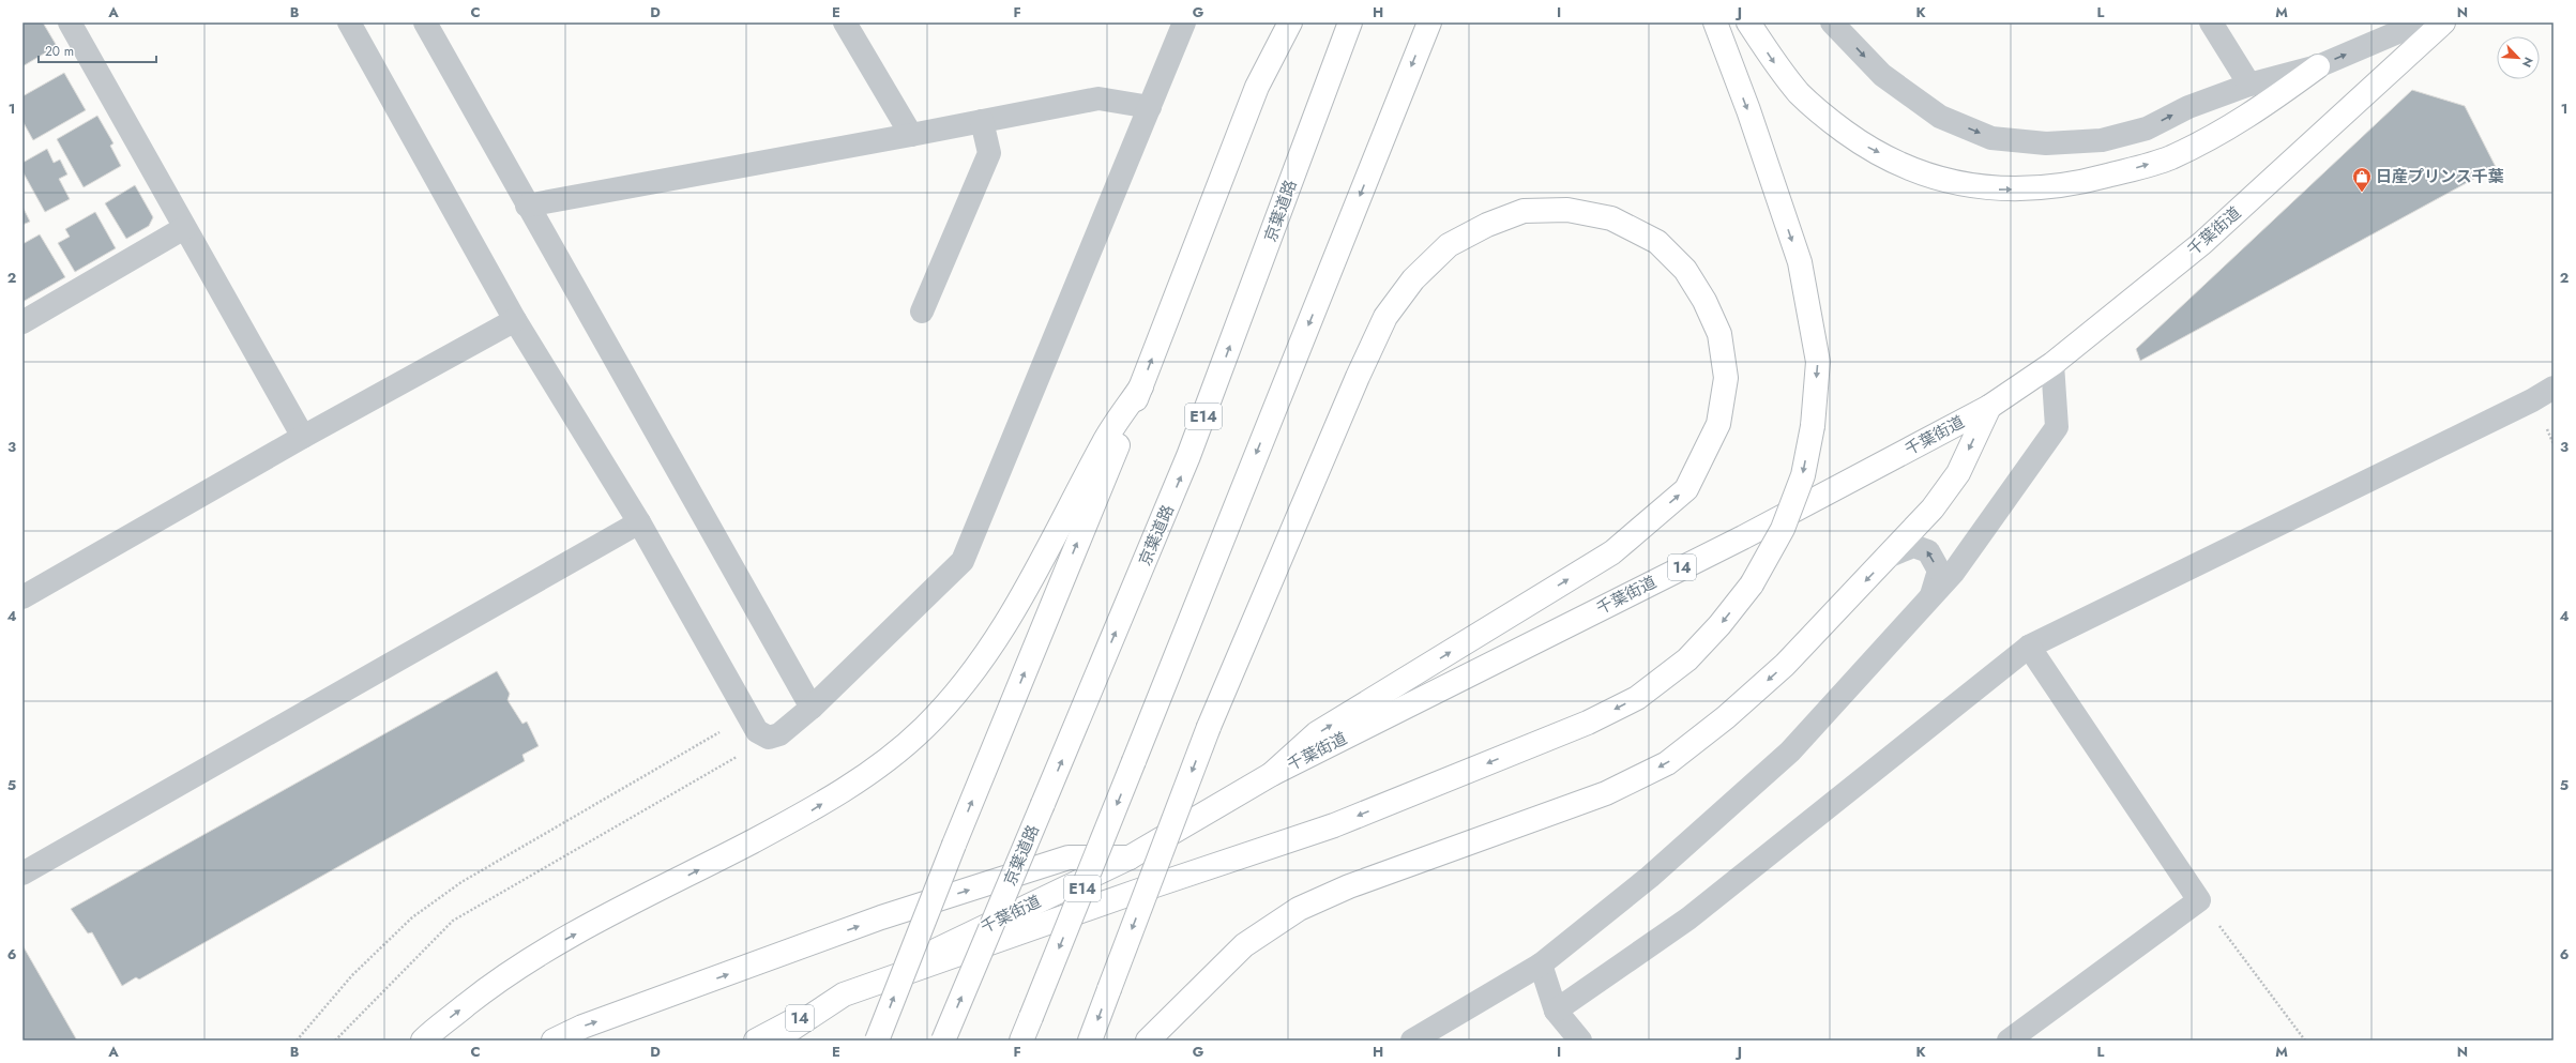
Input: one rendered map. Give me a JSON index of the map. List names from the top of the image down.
{
  "streets": {
    "highway": [
      "京葉道路",
      "千葉街道",
      "E14",
      "14"
    ]
  },
  "places": {
    "shop": ["日産プリンス千葉"]
  },
  "scale_bar": "20 m",
  "north": "bottom right",
  "grid": {
    "columns": [
      "A",
      "B",
      "C",
      "D",
      "E",
      "F",
      "G",
      "H",
      "I",
      "J",
      "K",
      "L",
      "M",
      "N"
    ],
    "rows": [
      "1",
      "2",
      "3",
      "4",
      "5",
      "6"
    ]
  }
}
